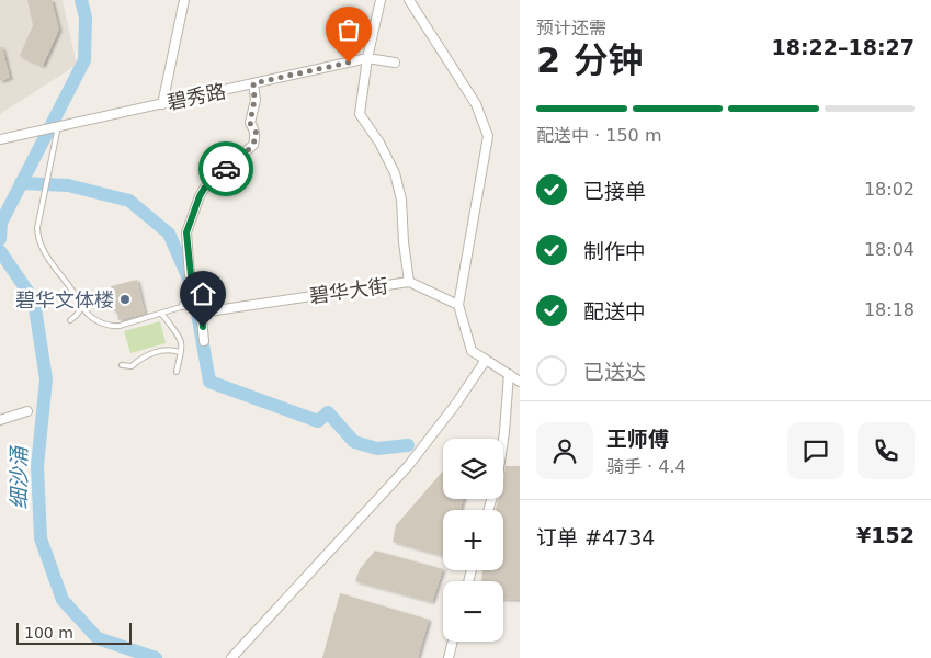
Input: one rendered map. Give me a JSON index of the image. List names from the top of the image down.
{
  "streets": {
    "street": ["碧秀路", "碧华大街"]
  },
  "water": ["细沙涌"],
  "places": ["碧华文体楼"],
  "scale_bar": "100 m",
  "page": {
    "heading": ["2 分钟", "预计还需", "18:22–18:27"],
    "panel": [
      "王师傅",
      "骑手 · 4.4",
      "订单 #4734",
      "¥152"
    ],
    "bar": "配送中 · 150 m",
    "list": [
      ["已接单", "18:02"],
      ["制作中", "18:04"],
      ["配送中", "18:18"],
      "已送达"
    ],
    "map_buttons": ["+", "−"],
    "scale": "100 m"
  }
}
